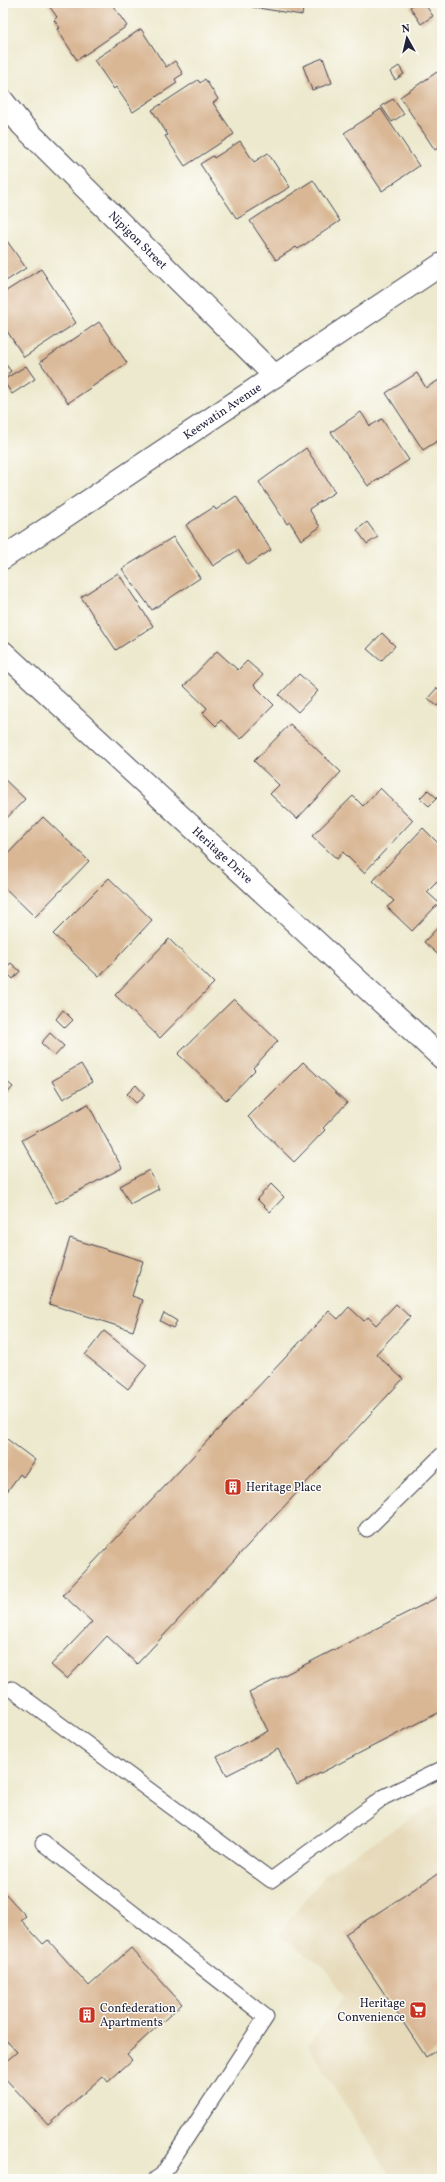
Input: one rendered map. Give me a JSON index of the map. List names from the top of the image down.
{
  "streets": {
    "street": ["Nipigon Street", "Keewatin Avenue", "Heritage Drive"]
  },
  "crossings": [
    ["Nipigon Street", "Keewatin Avenue"]
  ],
  "places": {
    "building": ["Heritage Place", "Confederation Apartments"],
    "supermarket": ["Heritage Convenience"]
  },
  "north": "top"
}
